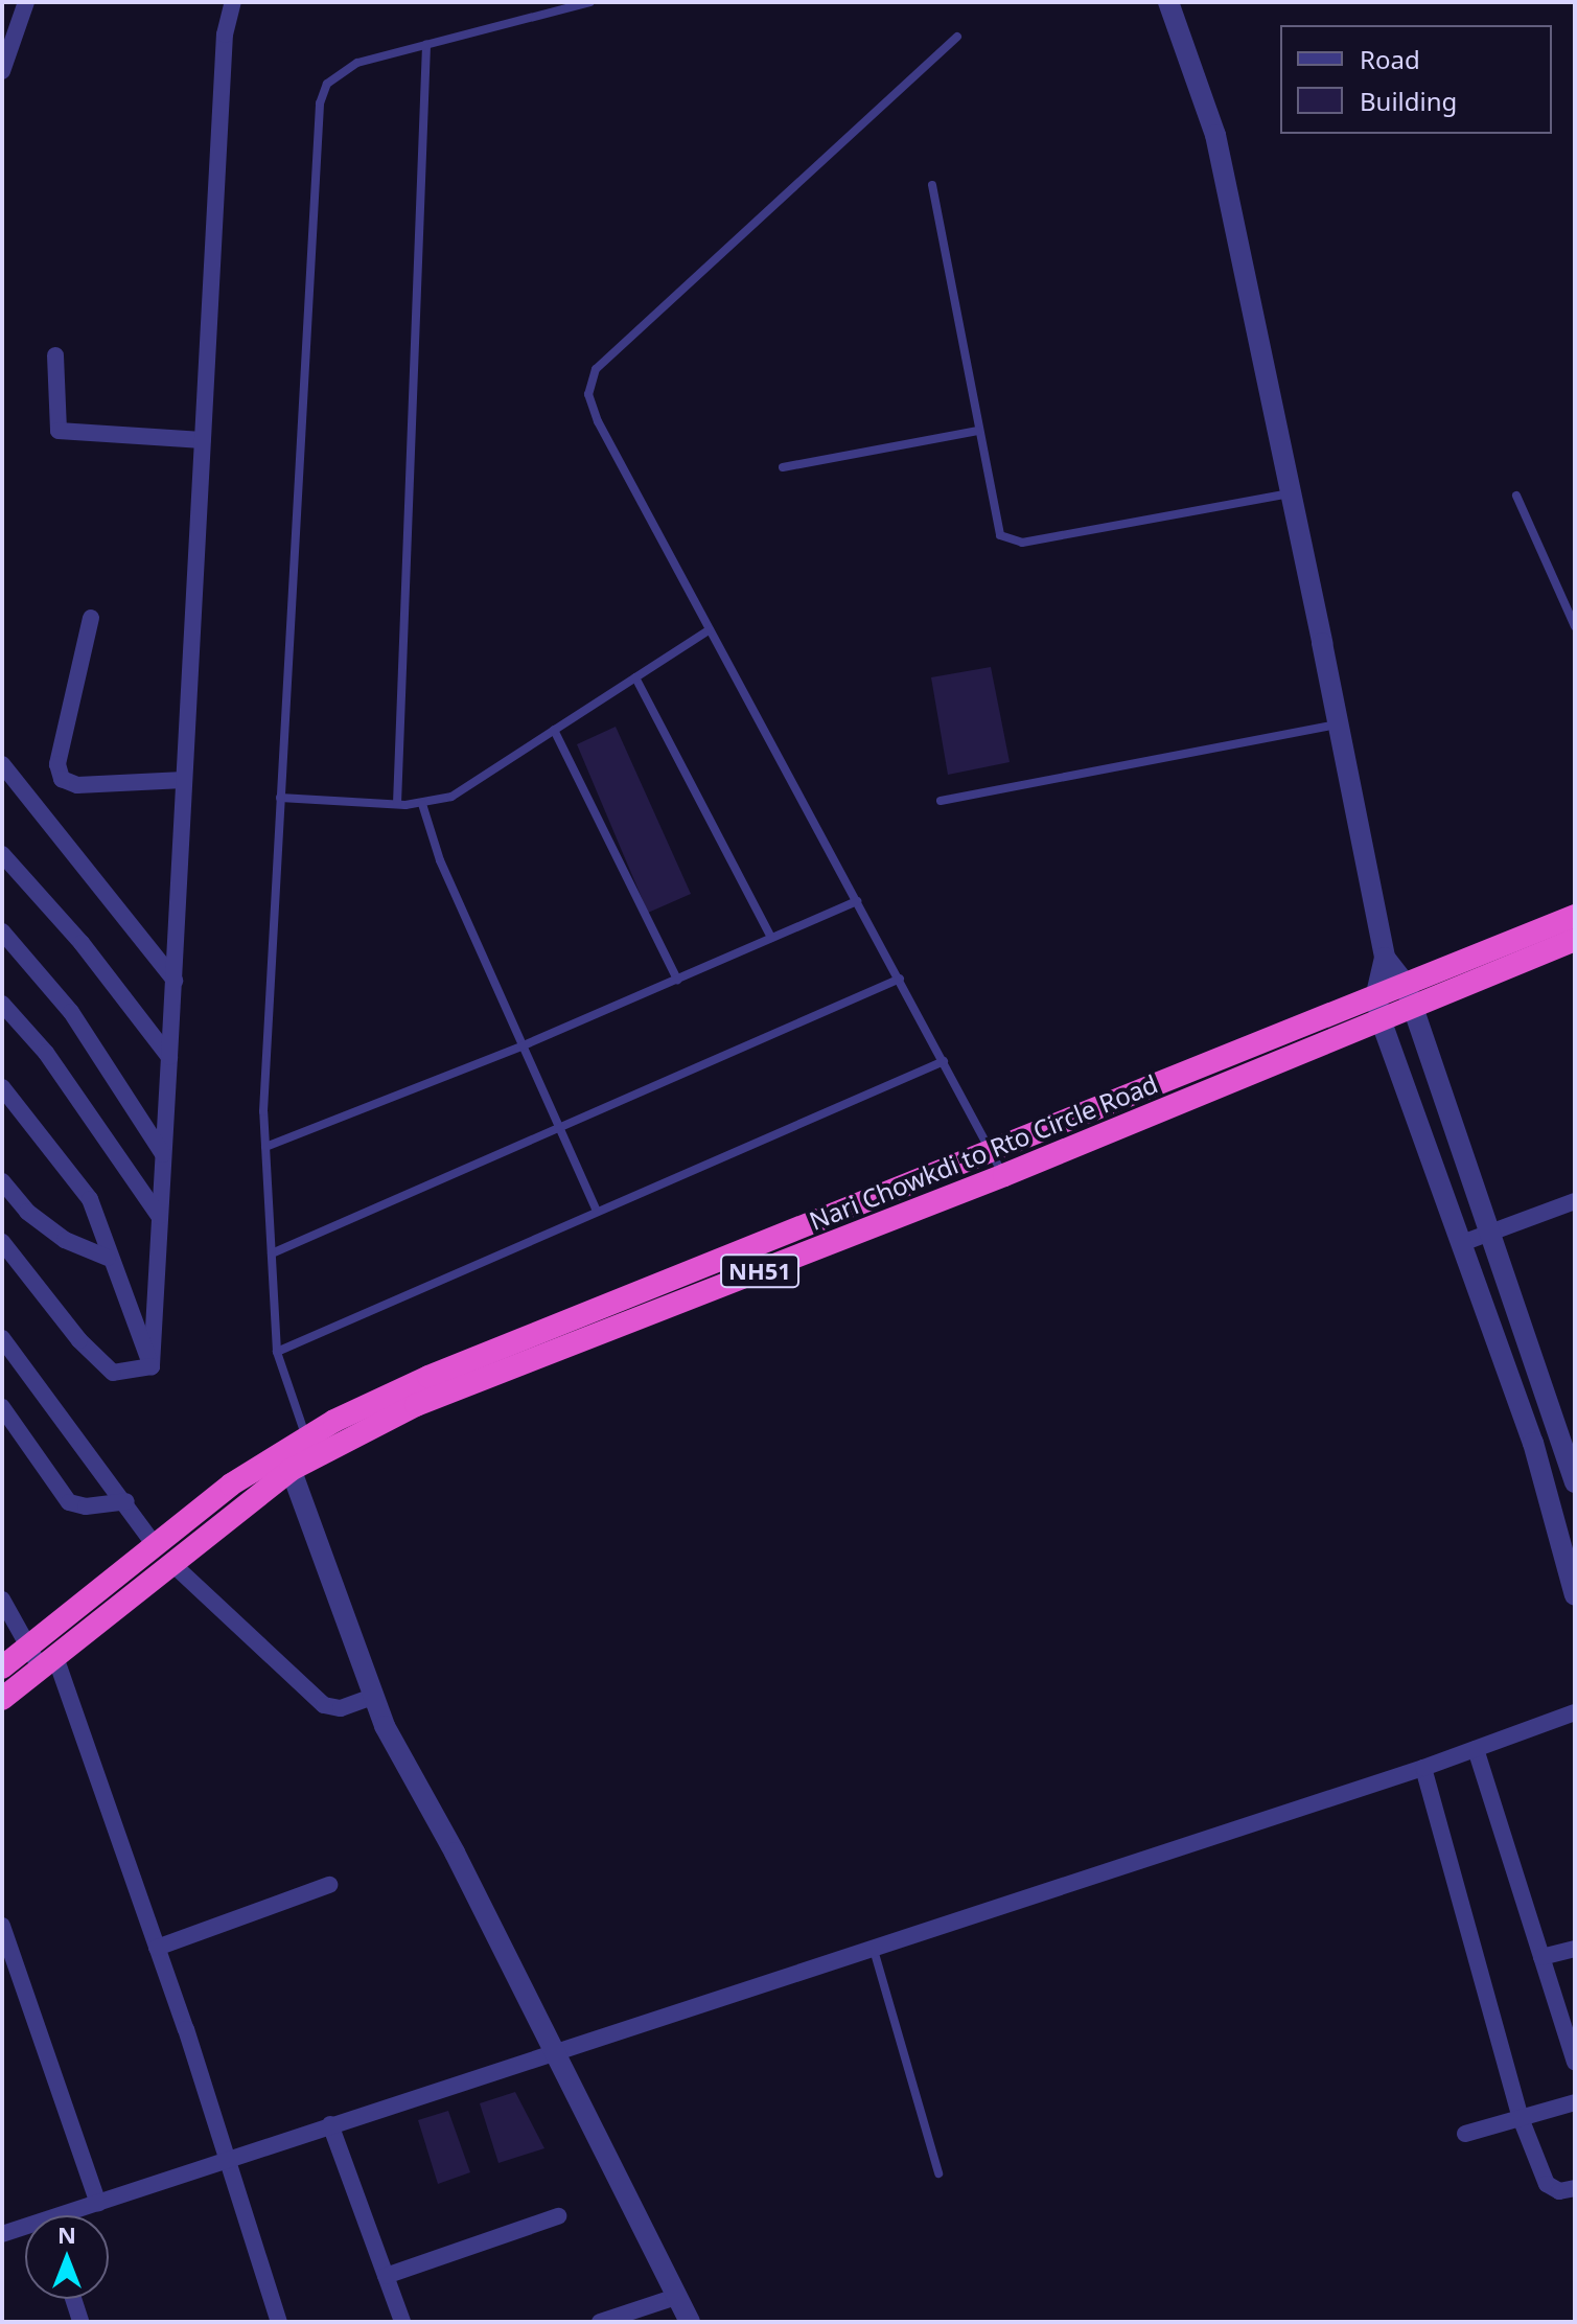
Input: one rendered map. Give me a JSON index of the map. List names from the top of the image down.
{
  "streets": {
    "highway": ["Nari Chowkdi to Rto Circle Road", "NH51"]
  },
  "crossings": [
    ["Nari Chowkdi to Rto Circle Road", "NH51"]
  ],
  "legend": ["Road", "Building"],
  "north": "top"
}
